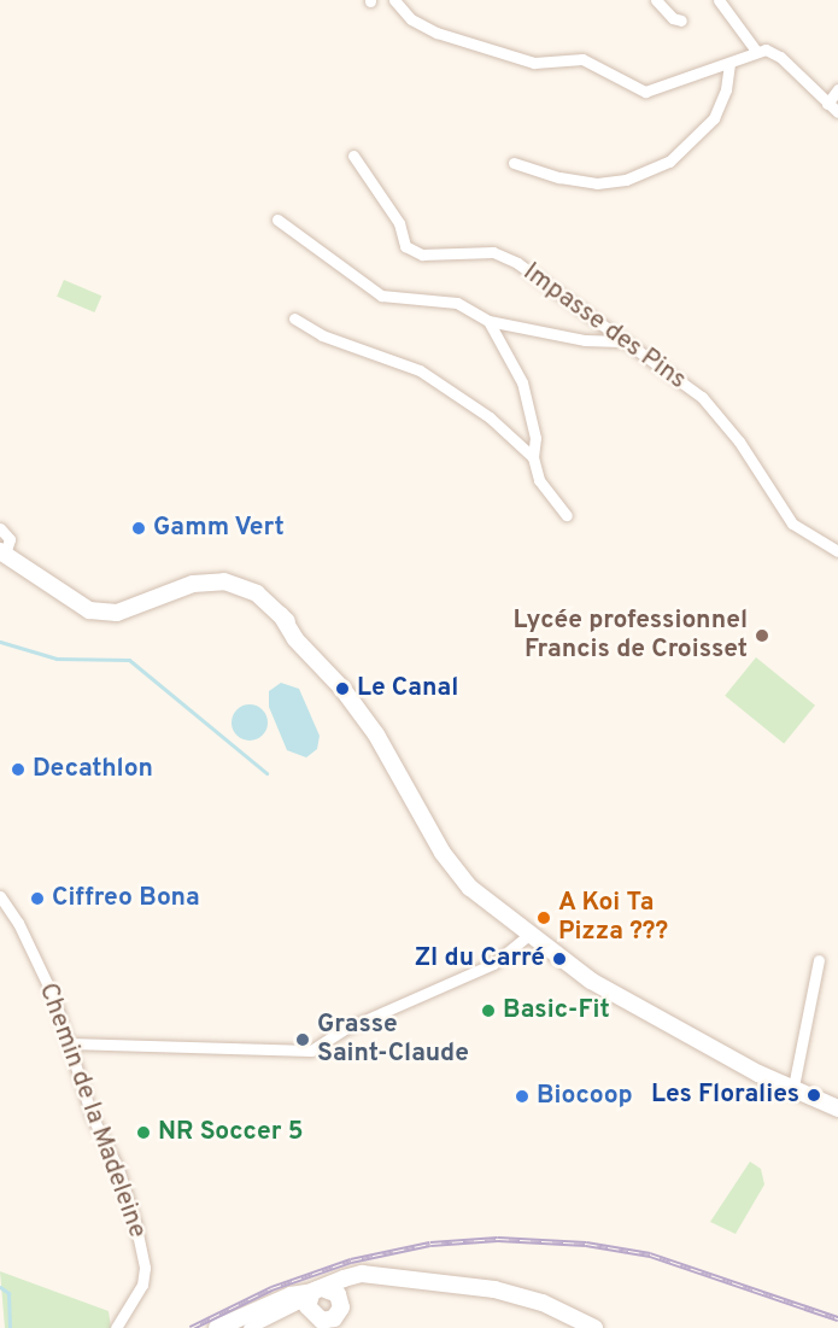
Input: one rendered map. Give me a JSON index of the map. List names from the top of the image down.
{
  "streets": {
    "street": ["Impasse des Pins", "Chemin de la Madeleine"]
  },
  "places": [
    "Gamm Vert",
    "Lycée professionnel Francis de Croisset",
    "Le Canal",
    "Decathlon",
    "Ciffreo Bona",
    "A Koi Ta Pizza ???",
    "ZI du Carré",
    "Basic-Fit",
    "Grasse Saint-Claude",
    "Les Floralies",
    "Biocoop",
    "NR Soccer 5"
  ]
}
